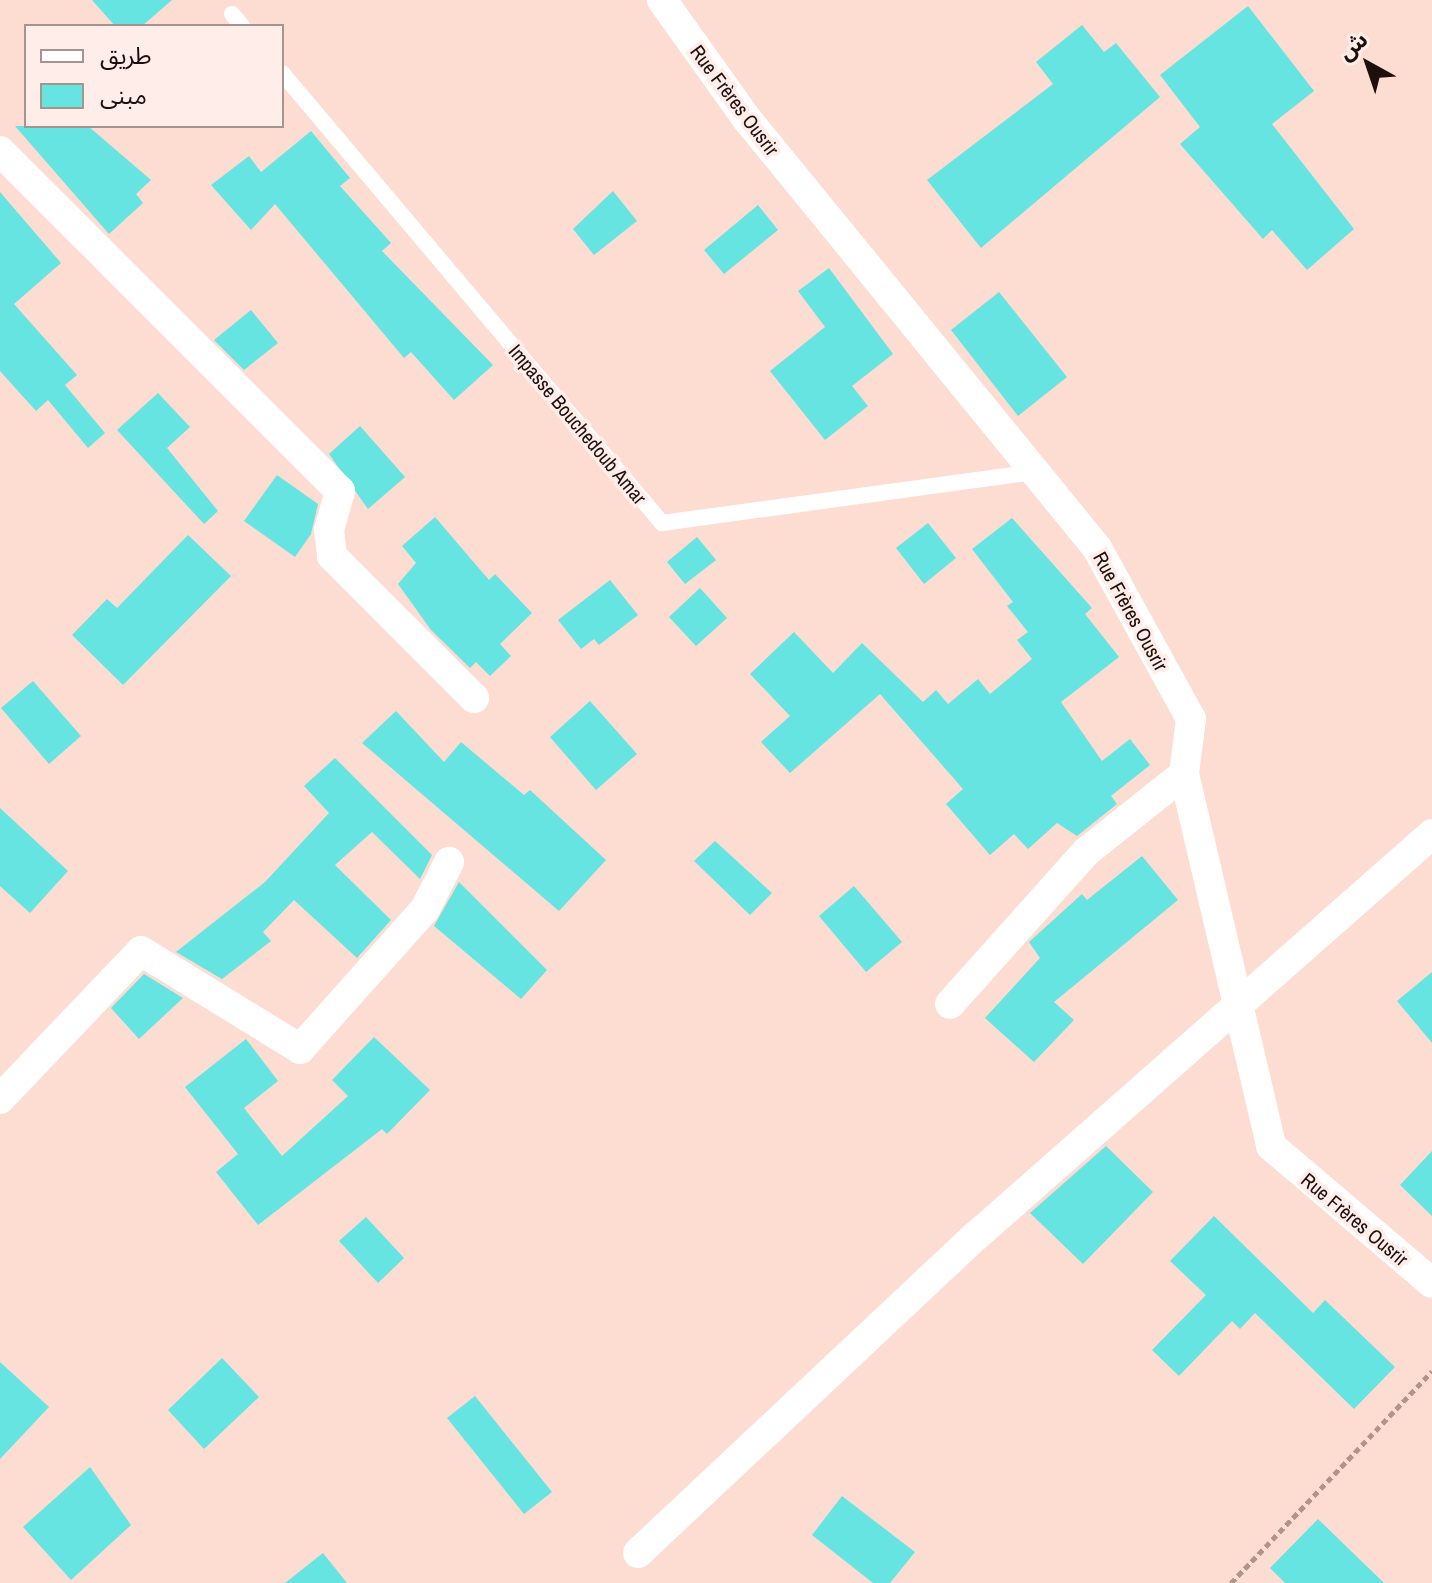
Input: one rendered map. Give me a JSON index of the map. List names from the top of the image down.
{
  "streets": {
    "street": ["Rue Frères Ousrir"],
    "lane": ["Impasse Bouchedoub Amar"]
  },
  "crossings": [
    ["Rue Frères Ousrir", "Impasse Bouchedoub Amar"]
  ],
  "legend": ["طريق", "مبنى"],
  "north": "top left"
}
